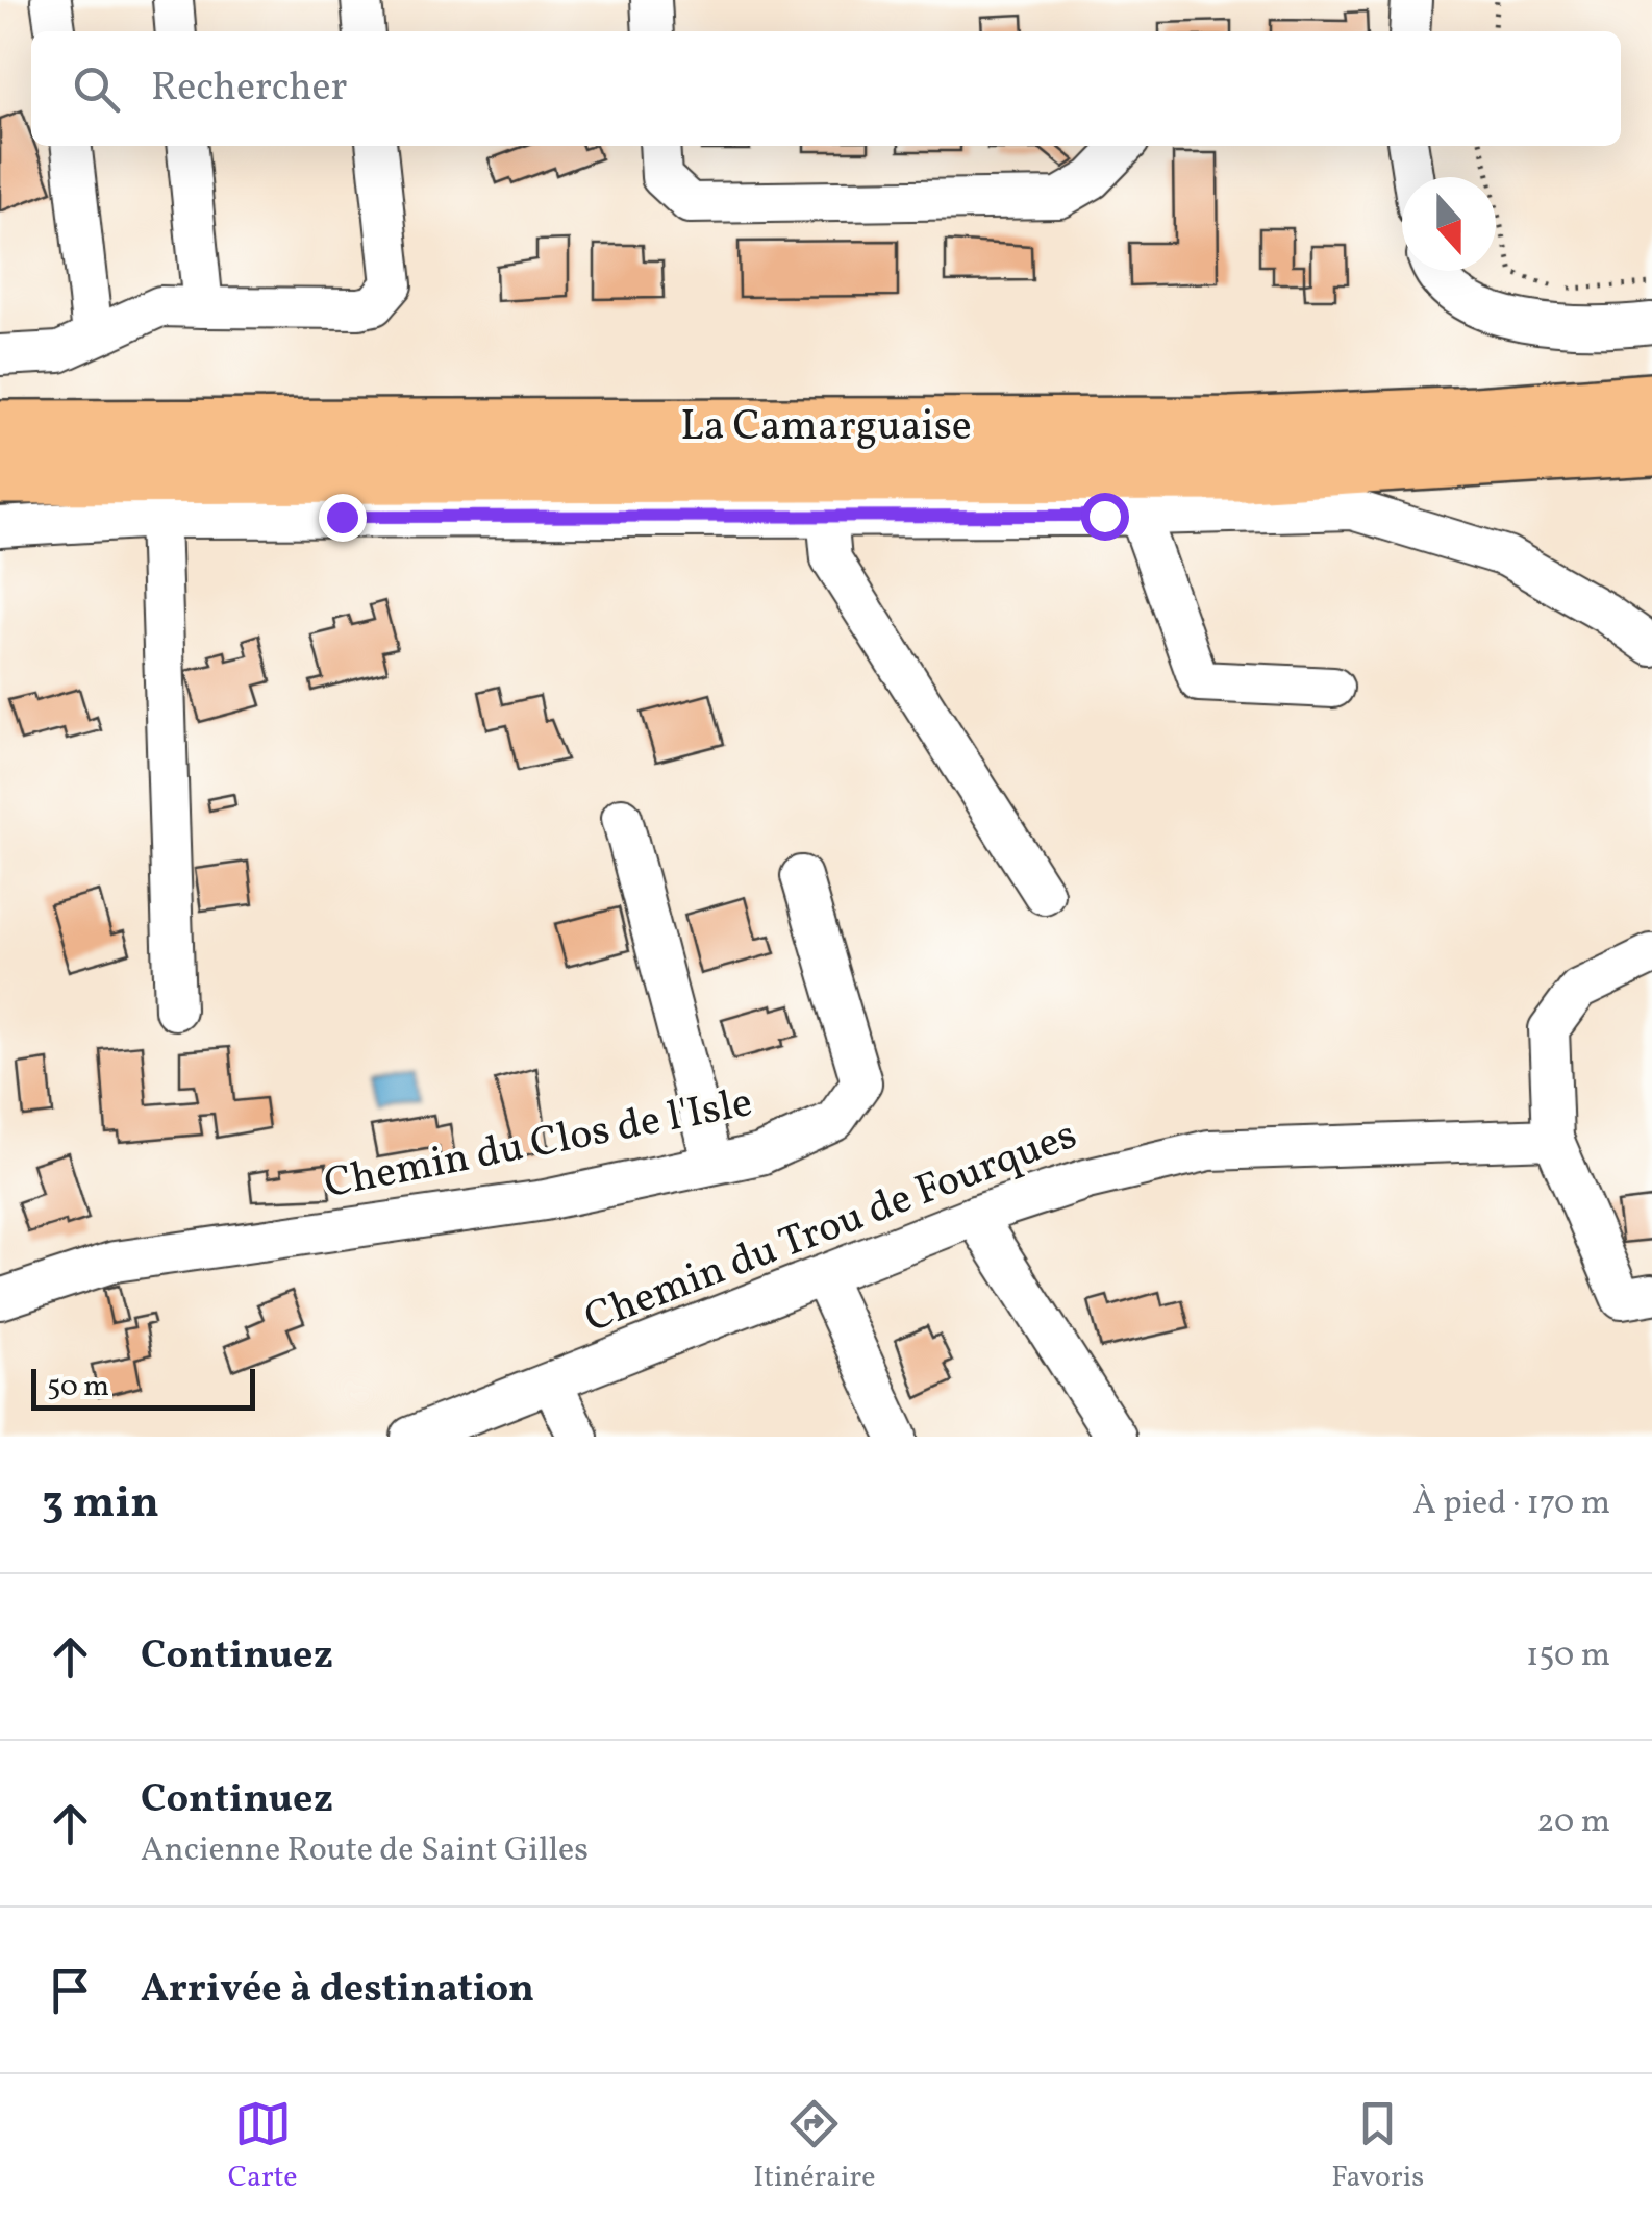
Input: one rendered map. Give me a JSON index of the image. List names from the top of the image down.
{
  "streets": {
    "highway": ["La Camarguaise"],
    "street": ["Chemin du Clos de l'Isle", "Chemin du Trou de Fourques"]
  },
  "scale_bar": "50 m",
  "north": "bottom",
  "page": {
    "search": "Rechercher",
    "scale": "50 m",
    "heading": ["3 min", "À pied · 170 m"],
    "list": [
      ["Continuez", "150 m"],
      ["Continuez", "Ancienne Route de Saint Gilles", "20 m"],
      "Arrivée à destination"
    ],
    "nav": ["Carte", "Itinéraire", "Favoris"]
  }
}
